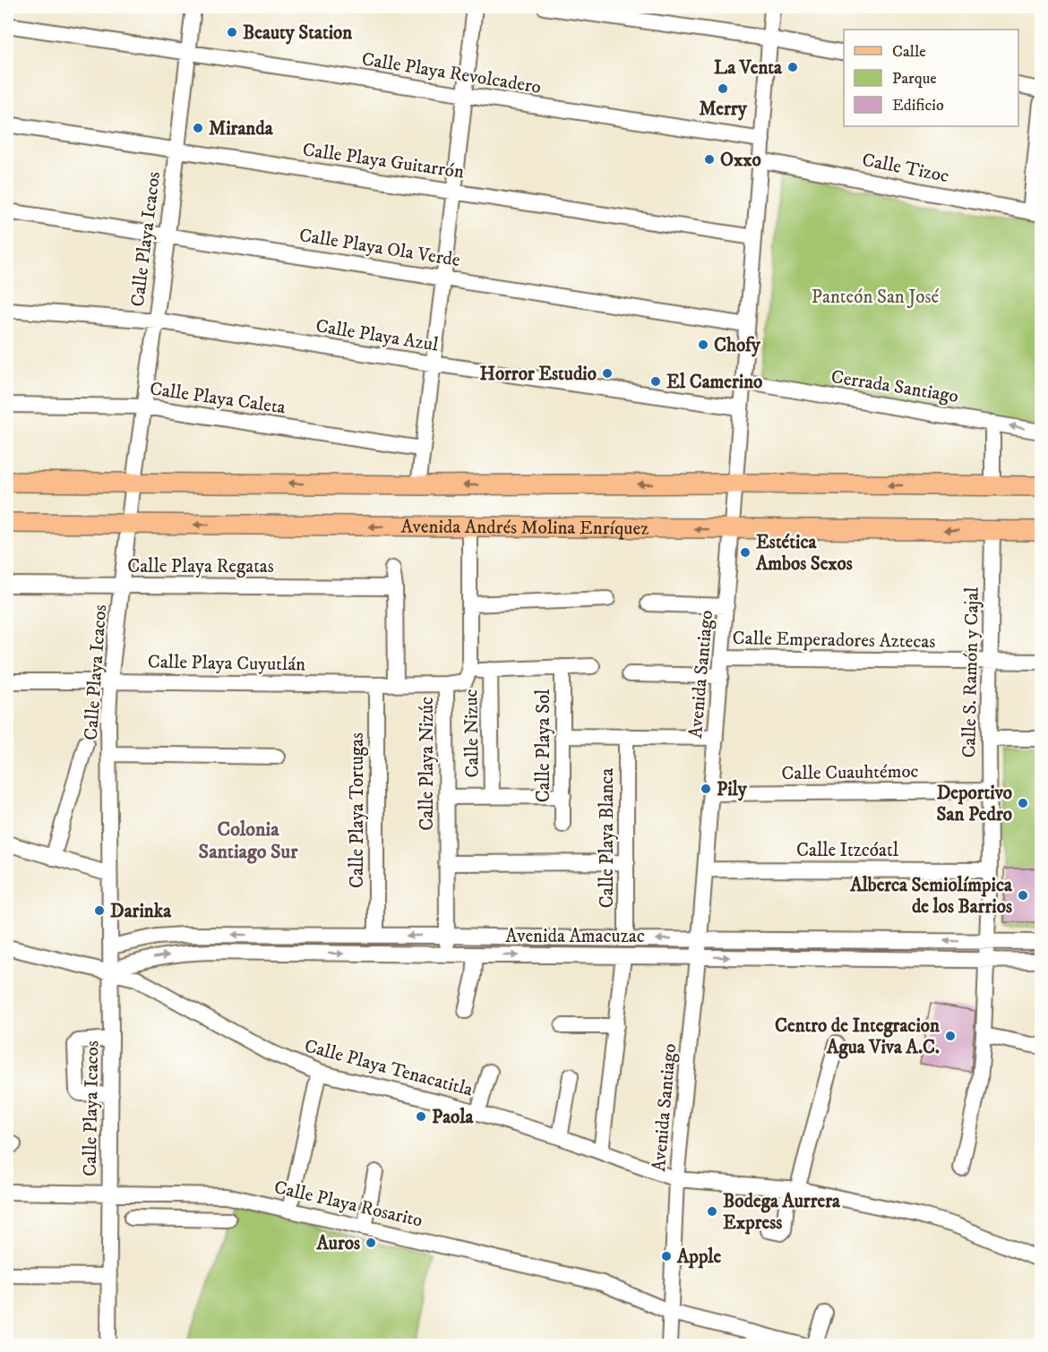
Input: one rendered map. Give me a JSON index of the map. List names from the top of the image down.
{
  "streets": {
    "main road": ["Avenida Andrés Molina Enríquez"],
    "street": [
      "Calle Playa Revolcadero",
      "Calle Playa Guitarrón",
      "Calle Tizoc",
      "Calle Playa Icacos",
      "Calle Playa Ola Verde",
      "Calle Playa Azul",
      "Cerrada Santiago",
      "Calle Playa Caleta",
      "Calle Playa Regatas",
      "Calle Emperadores Aztecas",
      "Calle Playa Cuyutlán",
      "Calle S. Ramón y Cajal",
      "Avenida Santiago",
      "Calle Nizuc",
      "Calle Playa Sol",
      "Calle Playa Nizúc",
      "Calle Cuauhtémoc",
      "Calle Playa Tortugas",
      "Calle Playa Blanca",
      "Calle Itzcóatl",
      "Avenida Amacuzac",
      "Calle Playa Tenacatitla",
      "Calle Playa Rosarito"
    ]
  },
  "crossings": [
    ["Calle Playa Revolcadero", "Calle Playa Icacos"],
    ["Calle Playa Revolcadero", "Avenida Santiago"],
    ["Calle Playa Guitarrón", "Calle Playa Icacos"],
    ["Calle Playa Guitarrón", "Avenida Santiago"],
    ["Calle Tizoc", "Avenida Santiago"],
    ["Calle Playa Icacos", "Calle Playa Ola Verde"],
    ["Calle Playa Icacos", "Calle Playa Azul"],
    ["Calle Playa Icacos", "Calle Playa Caleta"],
    ["Calle Playa Icacos", "Avenida Andrés Molina Enríquez"],
    ["Calle Playa Icacos", "Calle Playa Regatas"],
    ["Calle Playa Icacos", "Calle Playa Cuyutlán"],
    ["Calle Playa Icacos", "Avenida Amacuzac"],
    ["Calle Playa Icacos", "Calle Playa Tenacatitla"],
    ["Calle Playa Icacos", "Calle Playa Rosarito"],
    ["Calle Playa Ola Verde", "Avenida Santiago"],
    ["Calle Playa Azul", "Avenida Santiago"],
    ["Cerrada Santiago", "Avenida Santiago"],
    ["Avenida Andrés Molina Enríquez", "Calle S. Ramón y Cajal"],
    ["Avenida Andrés Molina Enríquez", "Avenida Santiago"],
    ["Calle Emperadores Aztecas", "Calle S. Ramón y Cajal"],
    ["Calle Emperadores Aztecas", "Avenida Santiago"],
    ["Calle Playa Cuyutlán", "Calle Playa Nizúc"],
    ["Calle Playa Cuyutlán", "Calle Playa Tortugas"],
    ["Calle S. Ramón y Cajal", "Calle Cuauhtémoc"],
    ["Calle S. Ramón y Cajal", "Calle Itzcóatl"],
    ["Calle S. Ramón y Cajal", "Avenida Amacuzac"],
    ["Avenida Santiago", "Calle Cuauhtémoc"],
    ["Avenida Santiago", "Calle Itzcóatl"],
    ["Avenida Santiago", "Avenida Amacuzac"],
    ["Avenida Santiago", "Calle Playa Tenacatitla"],
    ["Avenida Santiago", "Calle Playa Rosarito"],
    ["Calle Playa Nizúc", "Avenida Amacuzac"],
    ["Calle Playa Tortugas", "Avenida Amacuzac"],
    ["Calle Playa Blanca", "Avenida Amacuzac"],
    ["Avenida Amacuzac", "Calle Playa Tenacatitla"]
  ],
  "districts": ["Colonia Santiago Sur"],
  "parks": ["Panteón San José"],
  "places": [
    "Beauty Station",
    "La Venta",
    "Merry",
    "Miranda",
    "Oxxo",
    "Chofy",
    "Horror Estudio",
    "El Camerino",
    "Estética Ambos Sexos",
    "Pily",
    "Deportivo San Pedro",
    "Alberca Semiolímpica de los Barrios",
    "Darinka",
    "Centro de Integracion Agua Viva A.C.",
    "Paola",
    "Bodega Aurrera Express",
    "Auros",
    "Apple"
  ],
  "legend": ["Calle", "Parque", "Edificio"]
}
